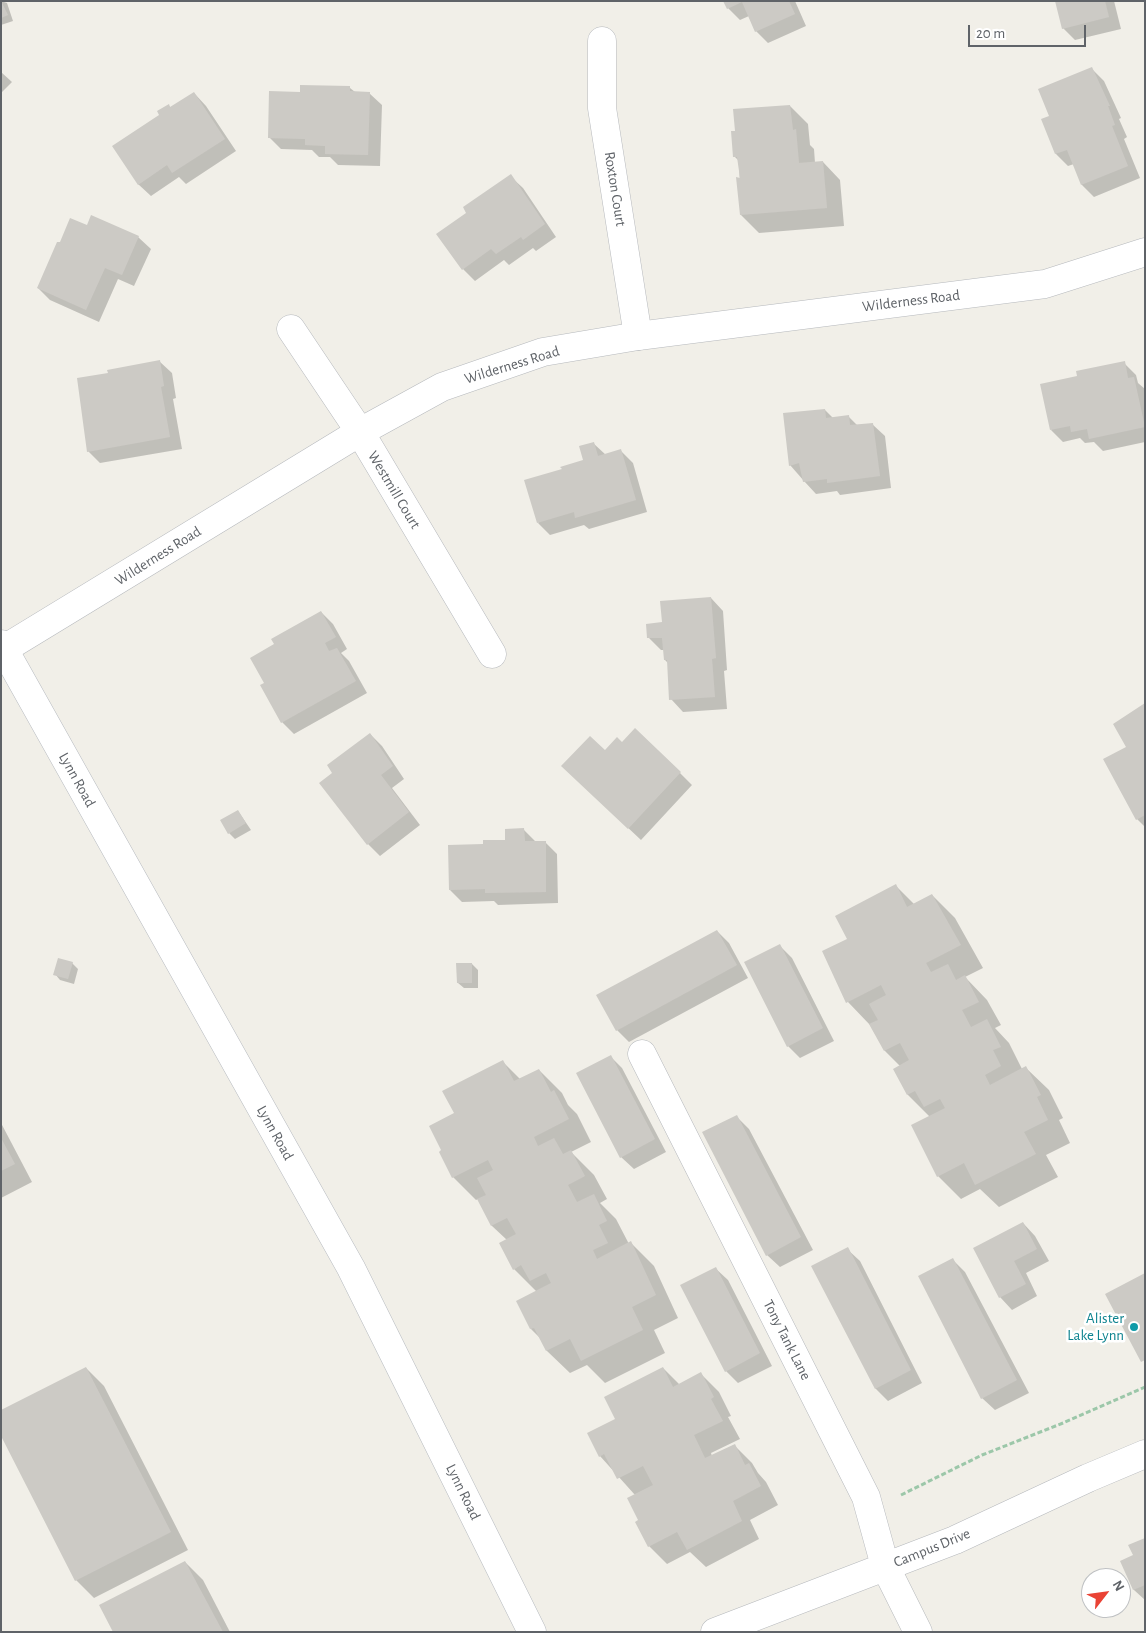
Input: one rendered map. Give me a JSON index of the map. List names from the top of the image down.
{
  "streets": {
    "street": [
      "Roxton Court",
      "Wilderness Road",
      "Westmill Court",
      "Lynn Road",
      "Tony Tank Lane",
      "Campus Drive"
    ]
  },
  "crossings": [
    ["Roxton Court", "Wilderness Road"],
    ["Wilderness Road", "Westmill Court"],
    ["Wilderness Road", "Lynn Road"],
    ["Tony Tank Lane", "Campus Drive"]
  ],
  "places": ["Alister Lake Lynn"],
  "scale_bar": "20 m",
  "north": "top right"
}
